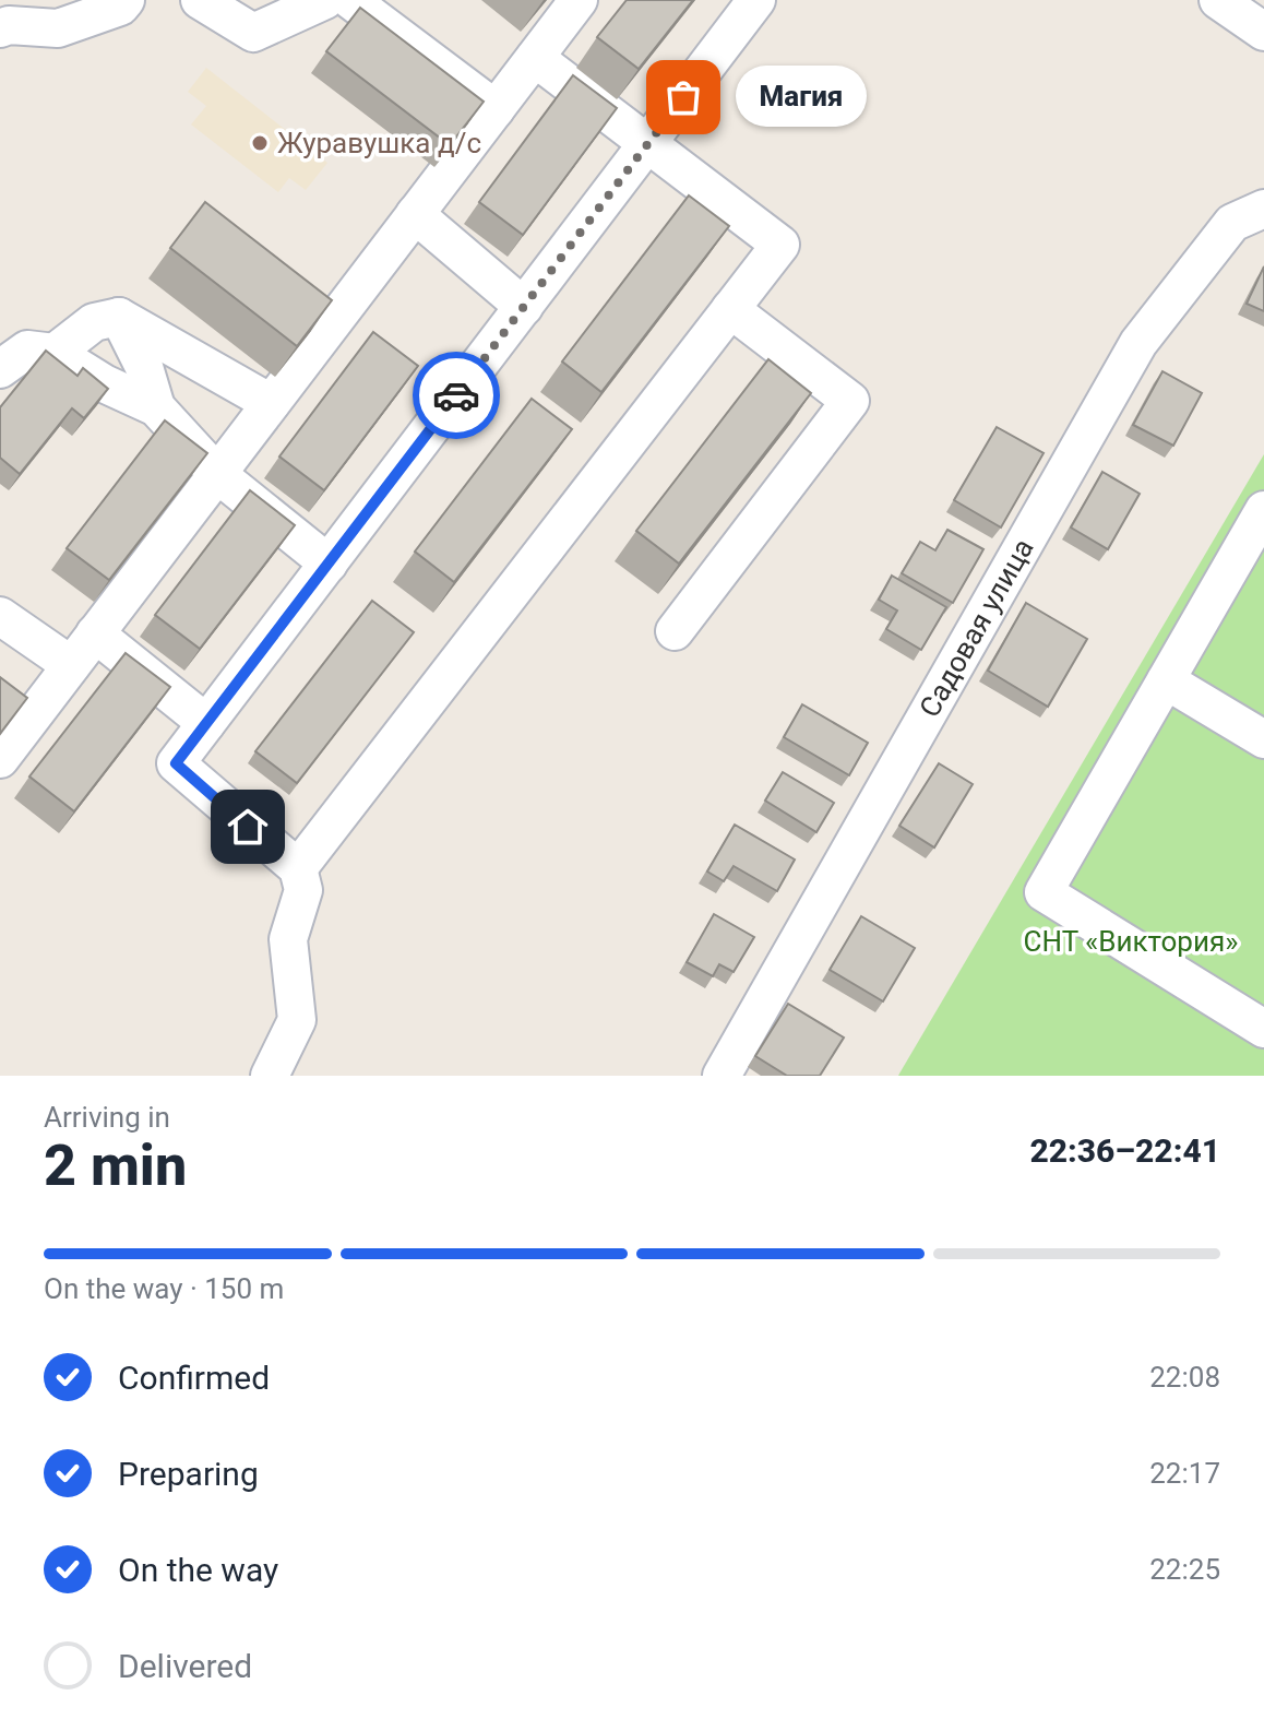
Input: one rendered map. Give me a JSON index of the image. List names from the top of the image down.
{
  "streets": {
    "street": ["Садовая улица"]
  },
  "parks": ["СНТ «Виктория»"],
  "places": ["Магия", "Журавушка д/с"],
  "page": {
    "bubble": "Магия",
    "heading": ["2 min", "Arriving in", "22:36–22:41"],
    "bar": "On the way · 150 m",
    "list": [
      ["Confirmed", "22:08"],
      ["Preparing", "22:17"],
      ["On the way", "22:25"],
      "Delivered"
    ]
  }
}
